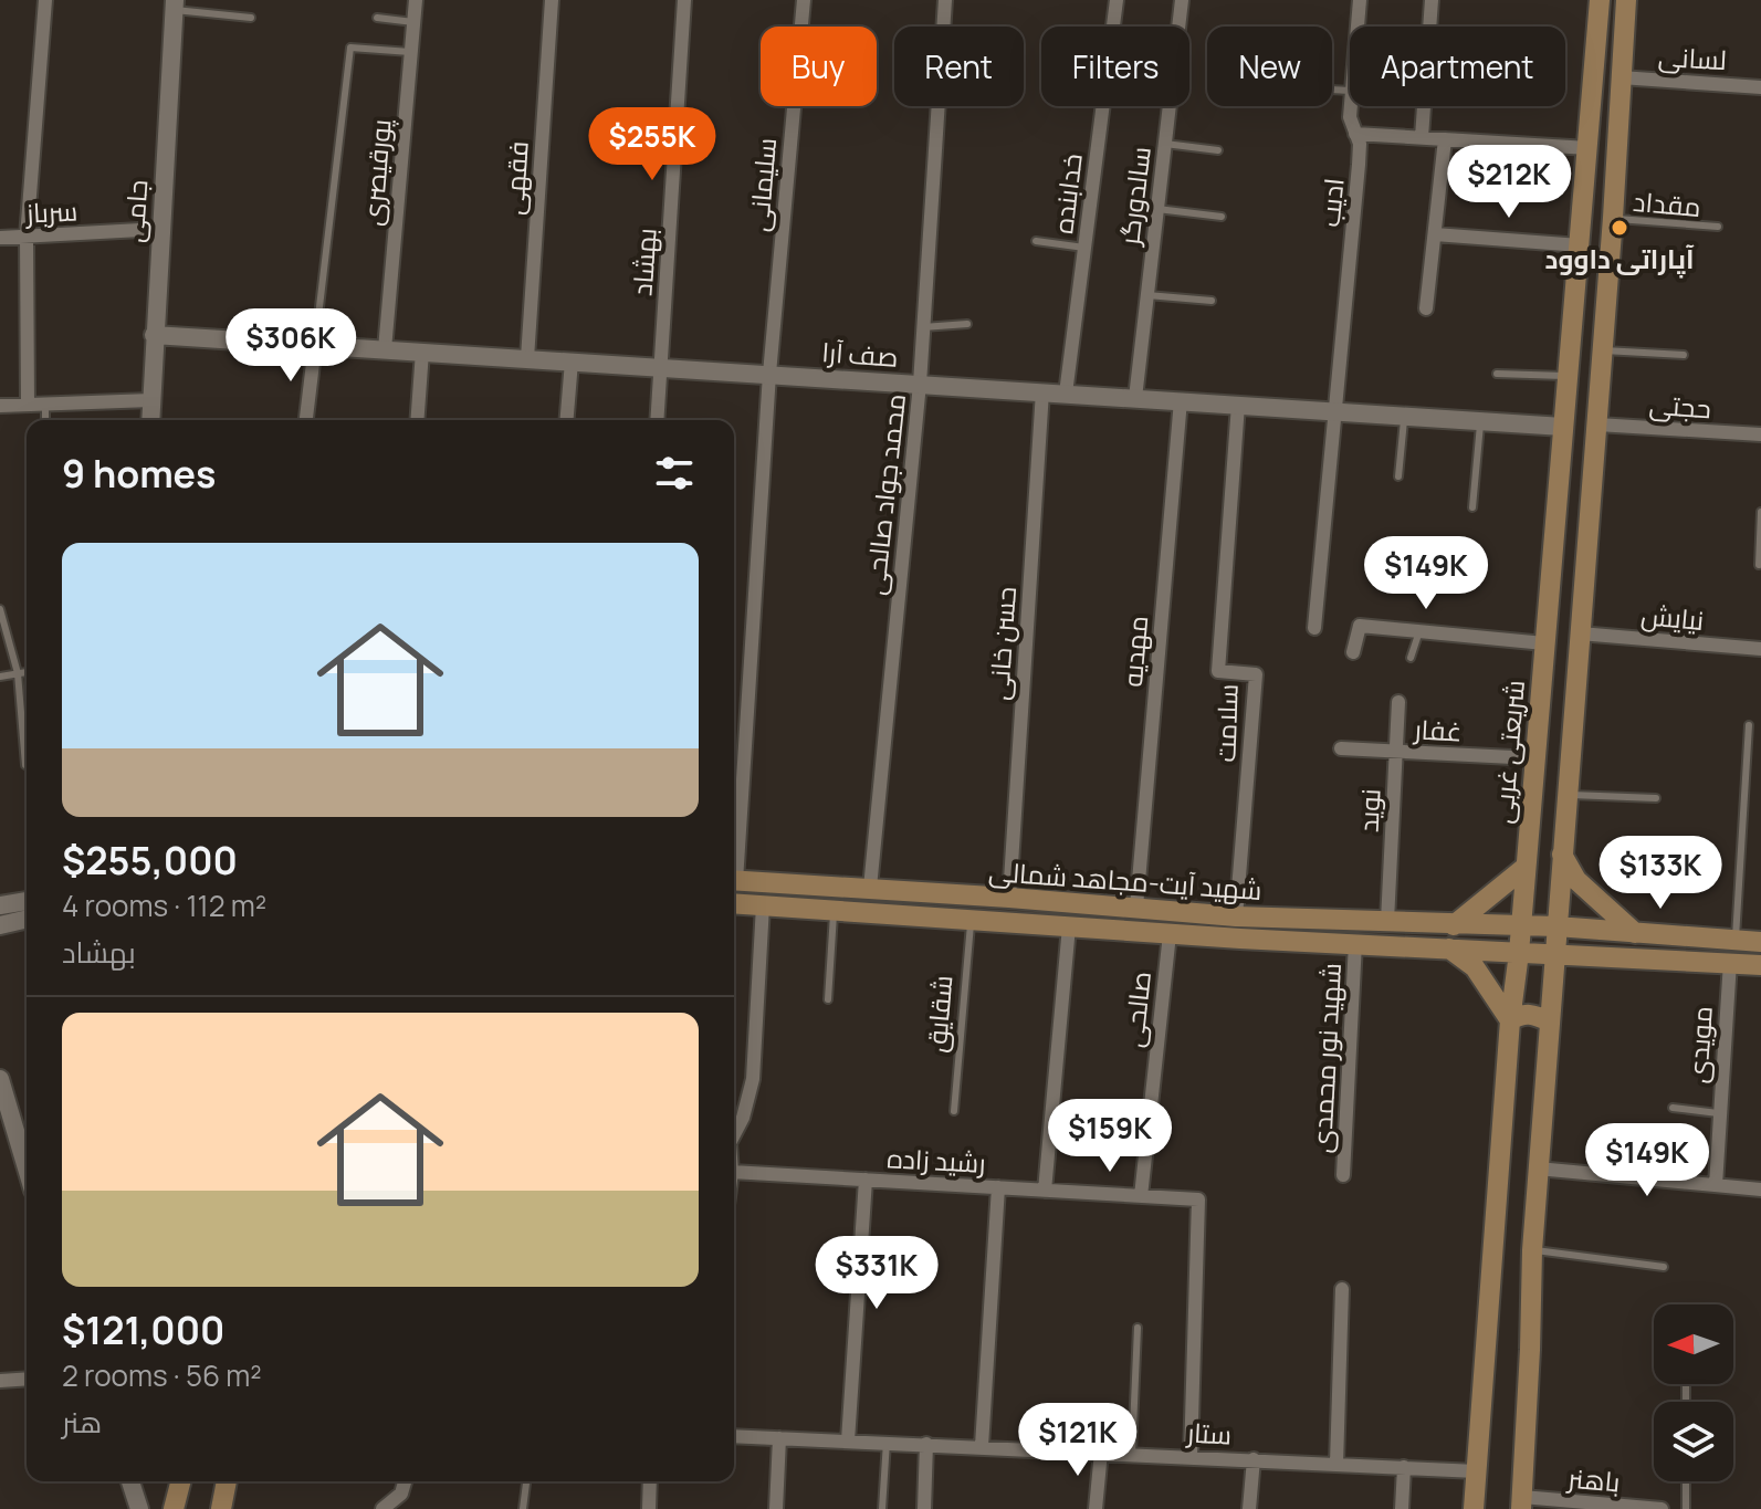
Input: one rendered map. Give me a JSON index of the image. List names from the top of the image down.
{
  "streets": {
    "main road": ["شریعتی غربی", "شهید آیت-مجاهد شمالی"],
    "street": [
      "لسانی",
      "پورقیصری",
      "فقهی",
      "سلیمانی",
      "خدابنده",
      "سالدورگر",
      "ادیب",
      "سرباز",
      "جامی",
      "بهشاد",
      "صف آرا",
      "حجتی",
      "محمد جواد صالحی",
      "نیایش",
      "حسن خانی",
      "مهدیه",
      "سلامت",
      "غفار",
      "نوید",
      "صالحی",
      "مویدی",
      "شهید نور محمدی",
      "رشید زاده",
      "ستار",
      "باهنر"
    ],
    "lane": ["مقداد", "شقایق"]
  },
  "crossings": [
    ["پورقیصری", "صف آرا"],
    ["فقهی", "صف آرا"],
    ["سلیمانی", "صف آرا"],
    ["خدابنده", "صف آرا"],
    ["سالدورگر", "صف آرا"],
    ["ادیب", "صف آرا"],
    ["سرباز", "جامی"],
    ["جامی", "صف آرا"],
    ["بهشاد", "صف آرا"],
    ["صف آرا", "محمد جواد صالحی"],
    ["صف آرا", "حسن خانی"],
    ["صف آرا", "مهدیه"],
    ["صف آرا", "سلامت"],
    ["صف آرا", "شریعتی غربی"],
    ["محمد جواد صالحی", "شهید آیت-مجاهد شمالی"],
    ["حسن خانی", "شهید آیت-مجاهد شمالی"],
    ["مهدیه", "شهید آیت-مجاهد شمالی"],
    ["سلامت", "شهید آیت-مجاهد شمالی"],
    ["غفار", "شریعتی غربی"],
    ["غفار", "نوید"],
    ["شریعتی غربی", "شهید آیت-مجاهد شمالی"],
    ["شریعتی غربی", "ستار"],
    ["نوید", "شهید آیت-مجاهد شمالی"],
    ["شهید آیت-مجاهد شمالی", "صالحی"],
    ["شهید آیت-مجاهد شمالی", "شقایق"],
    ["شهید آیت-مجاهد شمالی", "مویدی"],
    ["شهید آیت-مجاهد شمالی", "شهید نور محمدی"],
    ["صالحی", "رشید زاده"],
    ["رشید زاده", "ستار"]
  ],
  "places": ["آپاراتی داوود"],
  "north": "left",
  "page": {
    "chip": [
      "Buy",
      "Rent",
      "Filters",
      "New",
      "Apartment"
    ],
    "price": [
      "$255K",
      "$212K",
      "$306K",
      "$149K",
      "$133K",
      "$159K",
      "$149K",
      "$331K",
      "$121K"
    ],
    "heading": "9 homes",
    "list": [
      {
        "name": "$255,000",
        "note": "4 rooms · 112 m² · بهشاد"
      },
      {
        "name": "$121,000",
        "note": "2 rooms · 56 m² · هنر"
      }
    ]
  }
}
